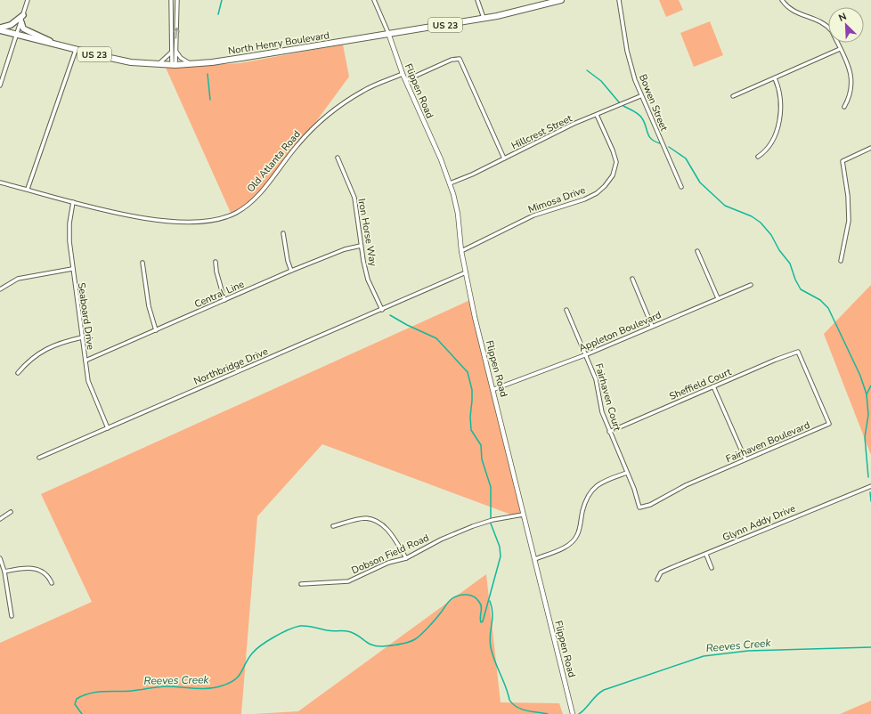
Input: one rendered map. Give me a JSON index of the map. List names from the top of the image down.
{
  "streets": {
    "highway": ["US 23", "North Henry Boulevard"],
    "street": [
      "Flippen Road",
      "Bowen Street",
      "Hillcrest Street",
      "Old Atlanta Road",
      "Mimosa Drive",
      "Iron Horse Way",
      "Central Line",
      "Seaboard Drive",
      "Appleton Boulevard",
      "Northbridge Drive",
      "Sheffield Court",
      "Fairhaven Court",
      "Fairhaven Boulevard",
      "Glynn Addy Drive",
      "Dobson Field Road"
    ]
  },
  "crossings": [
    ["North Henry Boulevard", "Flippen Road"],
    ["Flippen Road", "Hillcrest Street"],
    ["Flippen Road", "Old Atlanta Road"],
    ["Flippen Road", "Mimosa Drive"],
    ["Flippen Road", "Appleton Boulevard"],
    ["Flippen Road", "Northbridge Drive"],
    ["Flippen Road", "Dobson Field Road"],
    ["Bowen Street", "Hillcrest Street"],
    ["Hillcrest Street", "Mimosa Drive"],
    ["Old Atlanta Road", "Seaboard Drive"],
    ["Iron Horse Way", "Central Line"],
    ["Iron Horse Way", "Northbridge Drive"],
    ["Central Line", "Seaboard Drive"],
    ["Seaboard Drive", "Northbridge Drive"],
    ["Appleton Boulevard", "Fairhaven Court"],
    ["Sheffield Court", "Fairhaven Court"],
    ["Sheffield Court", "Fairhaven Boulevard"],
    ["Fairhaven Court", "Fairhaven Boulevard"]
  ],
  "water": ["Reeves Creek"],
  "north": "top left"
}
